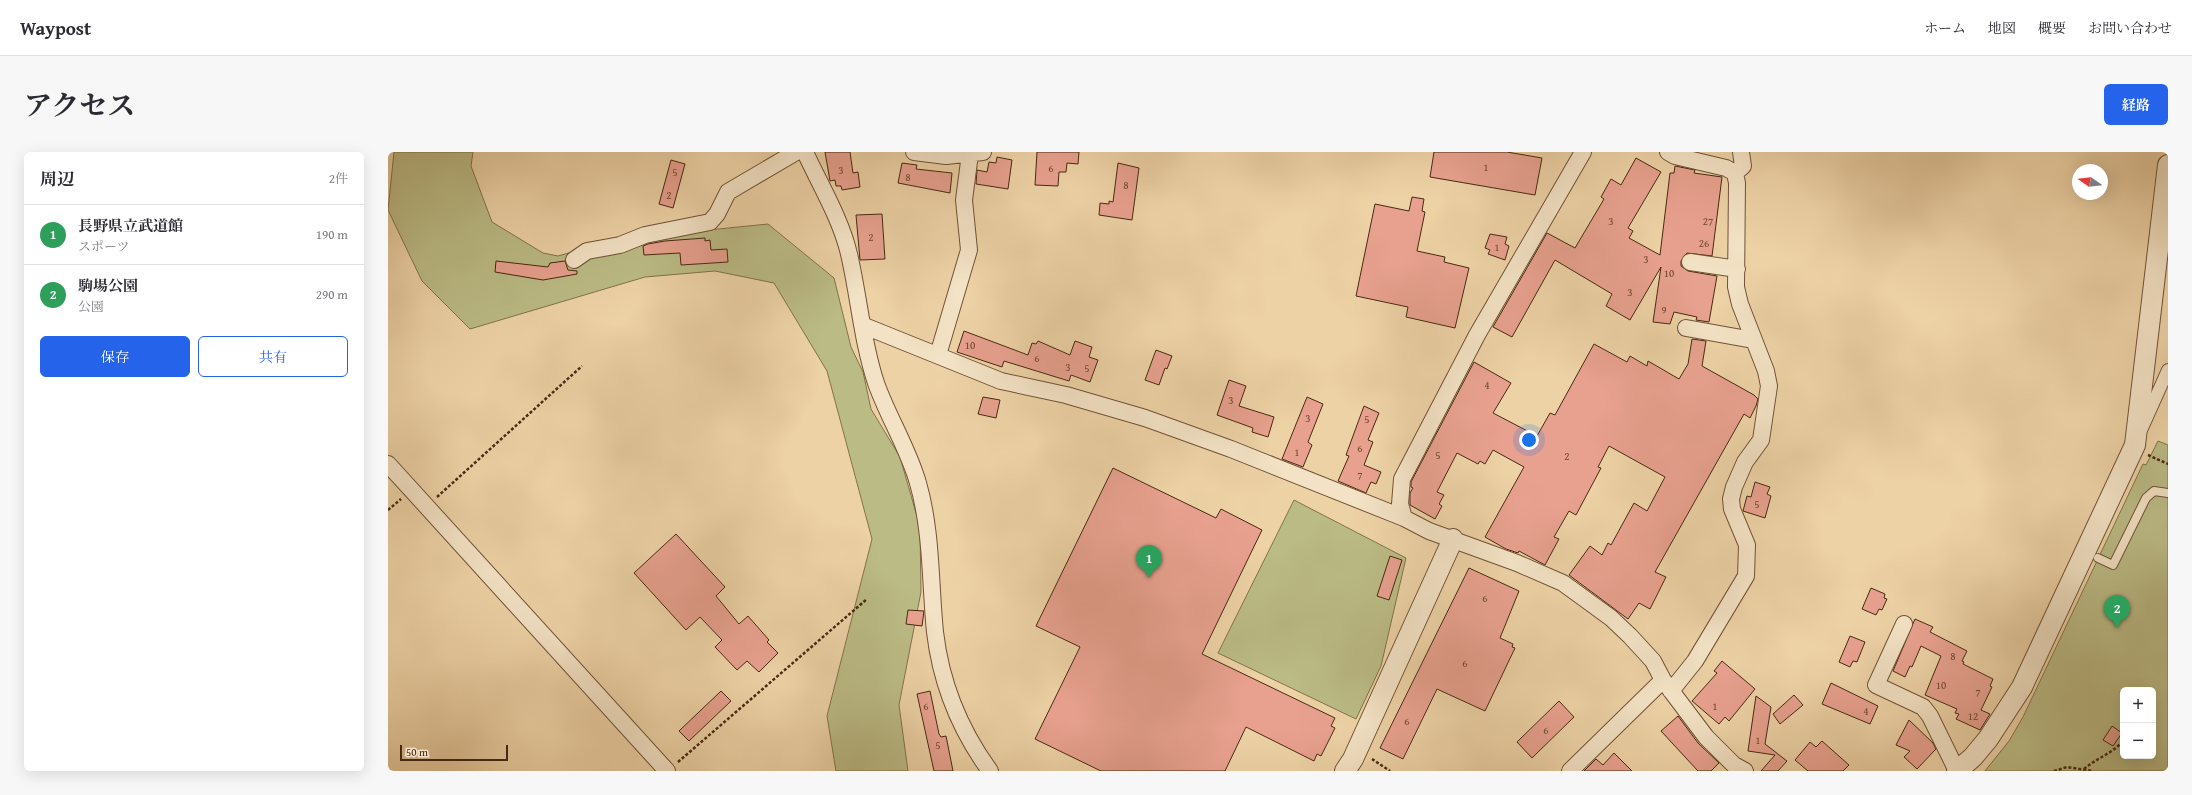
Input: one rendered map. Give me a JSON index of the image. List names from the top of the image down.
{
  "house_numbers": [
    "1",
    "6",
    "3",
    "5",
    "8",
    "8",
    "2",
    "3",
    "27",
    "2",
    "26",
    "1",
    "3",
    "10",
    "3",
    "9",
    "10",
    "6",
    "3",
    "5",
    "4",
    "3",
    "3",
    "5",
    "6",
    "1",
    "5",
    "2",
    "7",
    "5",
    "6",
    "8",
    "6",
    "10",
    "7",
    "6",
    "1",
    "4",
    "12",
    "6",
    "6",
    "1",
    "5"
  ],
  "scale_bar": "50 m",
  "north": "left",
  "page": {
    "header": "Waypost",
    "nav": [
      "ホーム",
      "地図",
      "概要",
      "お問い合わせ"
    ],
    "title": "アクセス",
    "buttons": [
      "経路",
      ["保存", "共有"]
    ],
    "heading": ["周辺", "2件"],
    "list": [
      {
        "mark": "1",
        "name": "長野県立武道館",
        "note": "スポーツ",
        "value": "190 m"
      },
      {
        "mark": "2",
        "name": "駒場公園",
        "note": "公園",
        "value": "290 m"
      }
    ],
    "pins": ["1", "2"],
    "map_buttons": ["+", "−"],
    "scale": "50 m"
  }
}
